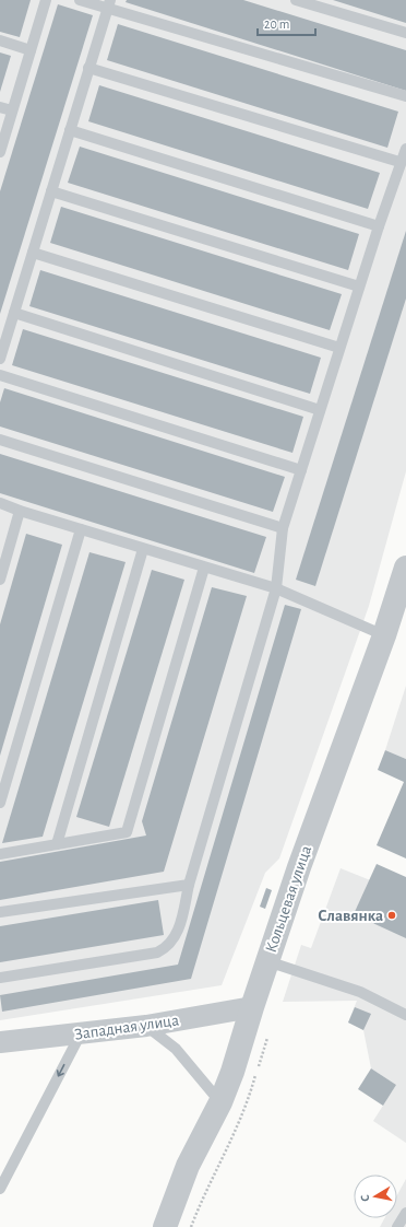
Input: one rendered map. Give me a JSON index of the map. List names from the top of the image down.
{
  "streets": {
    "street": ["Кольцевая улица", "Западная улица"]
  },
  "crossings": [
    ["Кольцевая улица", "Западная улица"]
  ],
  "places": ["Славянка"],
  "scale_bar": "20 m",
  "north": "left"
}
